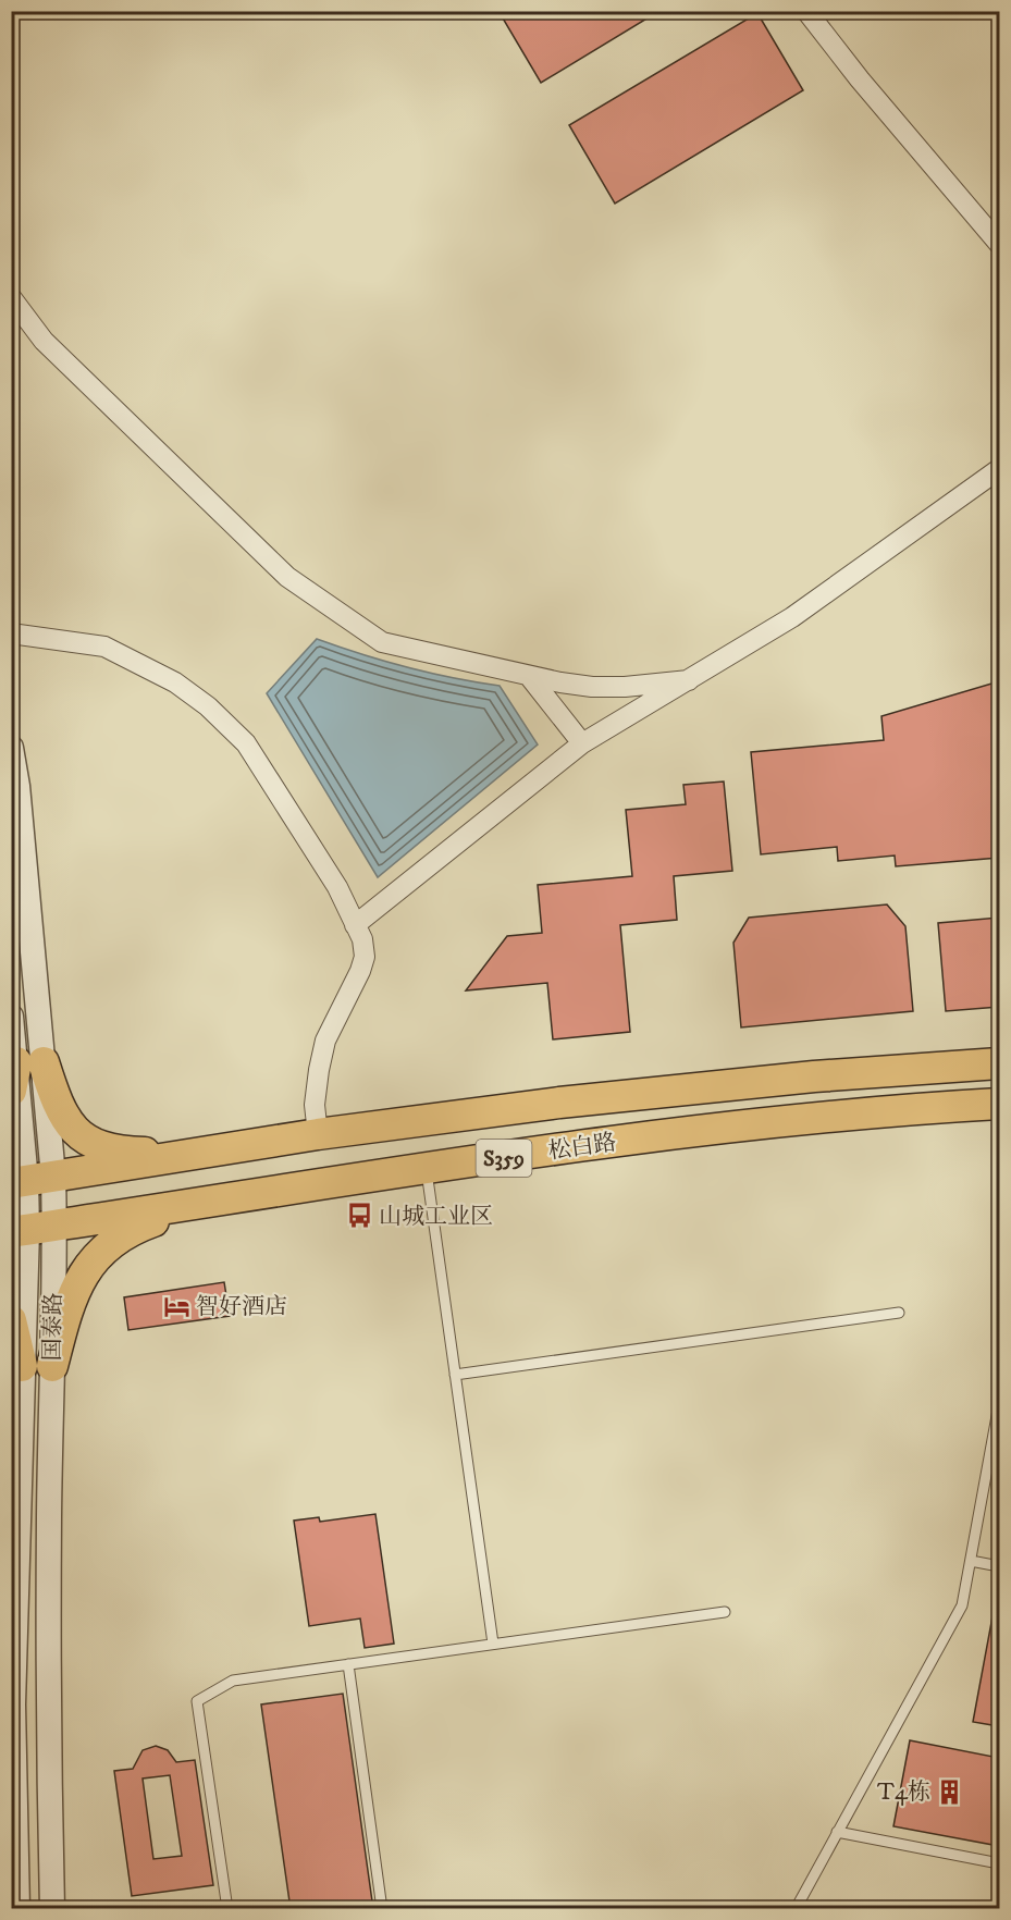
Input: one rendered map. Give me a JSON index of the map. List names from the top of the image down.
{
  "streets": {
    "main road": ["松白路", "S359"],
    "street": ["国泰路"]
  },
  "crossings": [
    ["松白路", "国泰路"]
  ],
  "places": {
    "bus stop": ["山城工业区"],
    "hotel": ["智好酒店"],
    "building": ["T4栋"]
  }
}
